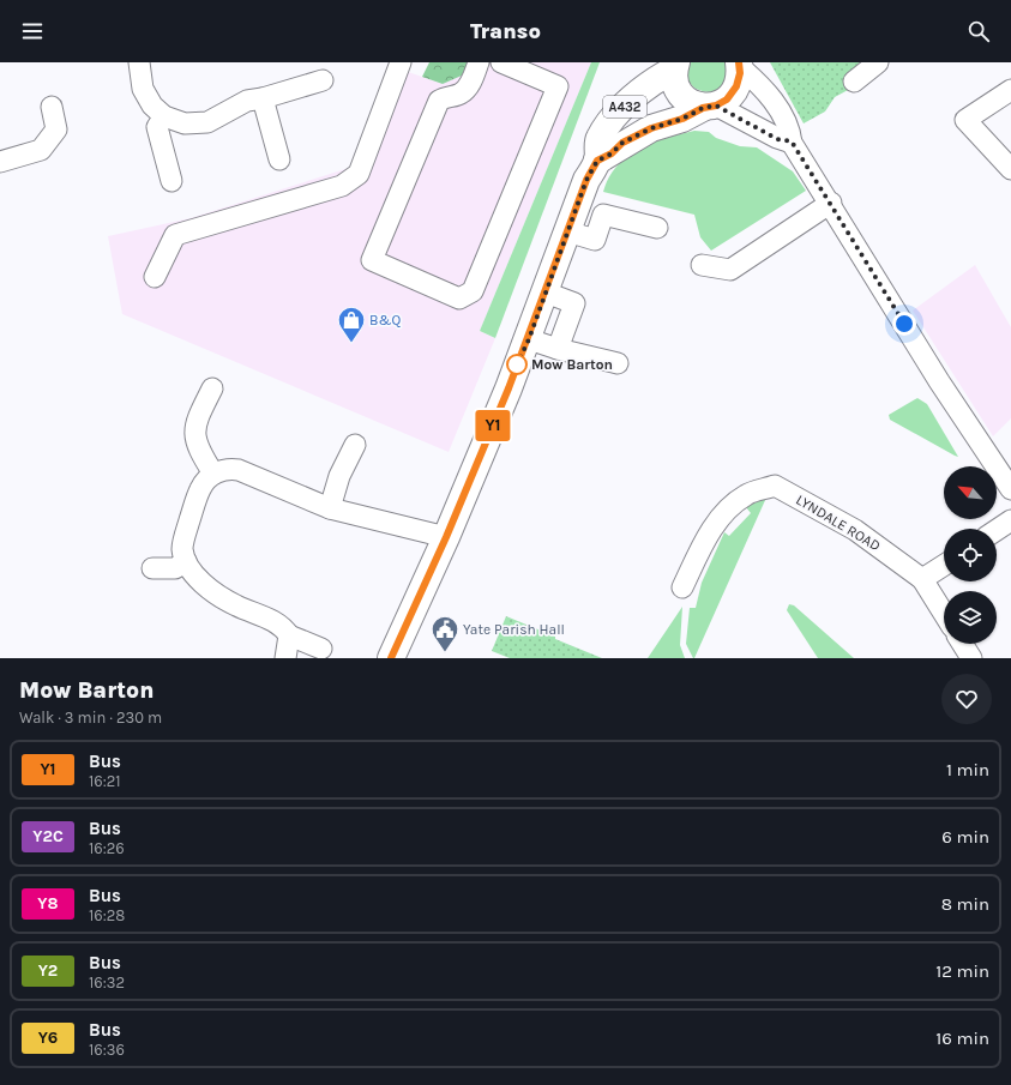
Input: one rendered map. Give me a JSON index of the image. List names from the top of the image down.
{
  "streets": {
    "main road": ["A432"],
    "street": ["LYNDALE ROAD"]
  },
  "places": {
    "shop": ["B&Q"],
    "other": ["Mow Barton"],
    "public building": ["Yate Parish Hall"]
  },
  "lines": ["bus line Y1"],
  "north": "top left",
  "page": {
    "header": "Transo",
    "on_map": "Y1",
    "heading": ["Mow Barton", "Walk · 3 min · 230 m"],
    "list": [
      {
        "mark": "Y1",
        "name": "Bus",
        "note": "16:21",
        "value": "1 min"
      },
      {
        "mark": "Y2C",
        "name": "Bus",
        "note": "16:26",
        "value": "6 min"
      },
      {
        "mark": "Y8",
        "name": "Bus",
        "note": "16:28",
        "value": "8 min"
      },
      {
        "mark": "Y2",
        "name": "Bus",
        "note": "16:32",
        "value": "12 min"
      },
      {
        "mark": "Y6",
        "name": "Bus",
        "note": "16:36",
        "value": "16 min"
      }
    ]
  }
}
